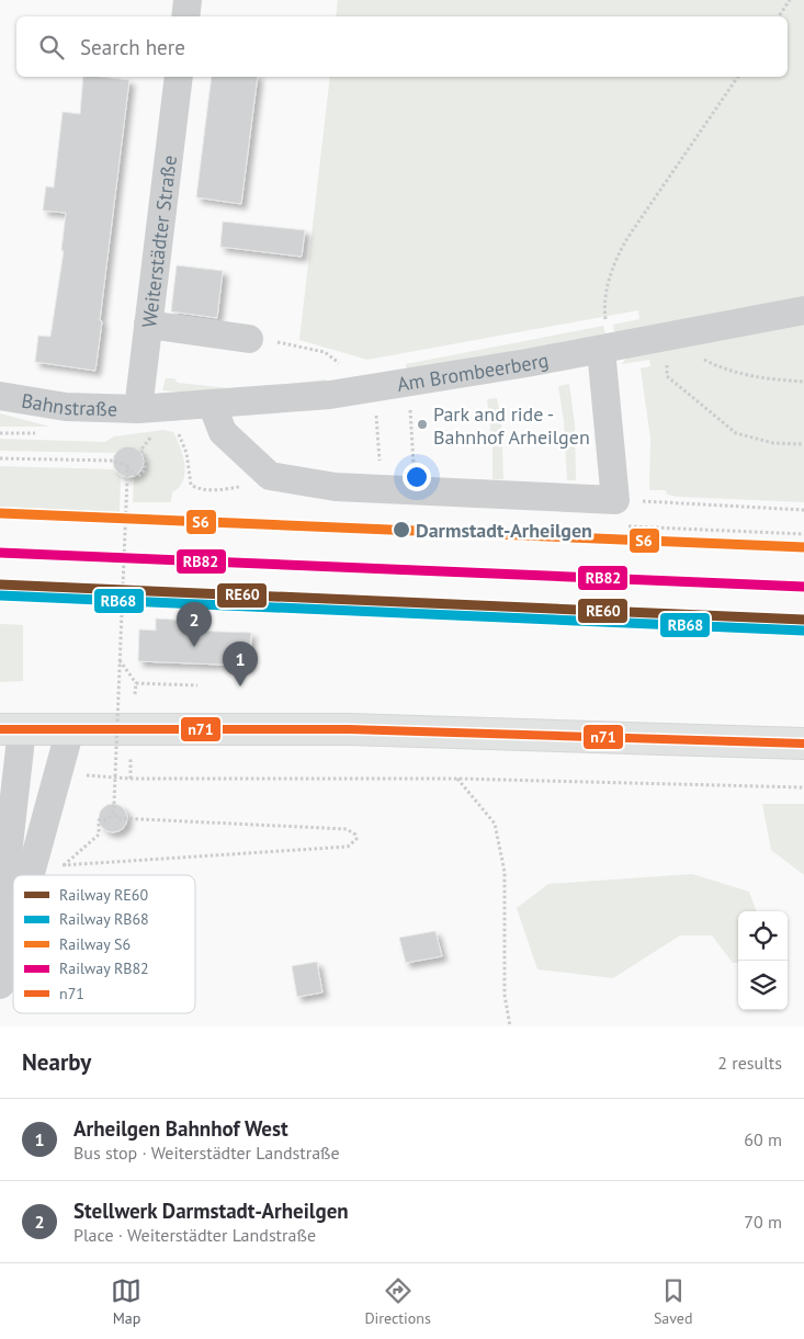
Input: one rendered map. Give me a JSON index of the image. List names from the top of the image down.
{
  "streets": {
    "street": ["Weiterstädter Straße", "Am Brombeerberg", "Bahnstraße"]
  },
  "crossings": [
    ["Weiterstädter Straße", "Am Brombeerberg"],
    ["Weiterstädter Straße", "Bahnstraße"],
    ["Am Brombeerberg", "Bahnstraße"]
  ],
  "places": ["Park and ride - Bahnhof Arheilgen", "Darmstadt-Arheilgen"],
  "lines": [
    "rail line S6",
    "rail line RB82",
    "rail line RE60",
    "rail line RB68",
    "transit line n71"
  ],
  "legend": [
    "Railway RE60",
    "Railway RB68",
    "Railway S6",
    "Railway RB82",
    "n71"
  ],
  "page": {
    "search": "Search here",
    "pins": ["2", "1"],
    "heading": ["Nearby", "2 results"],
    "list": [
      {
        "mark": "1",
        "name": "Arheilgen Bahnhof West",
        "note": "Bus stop · Weiterstädter Landstraße",
        "value": "60 m"
      },
      {
        "mark": "2",
        "name": "Stellwerk Darmstadt-Arheilgen",
        "note": "Place · Weiterstädter Landstraße",
        "value": "70 m"
      }
    ],
    "nav": ["Map", "Directions", "Saved"]
  }
}
